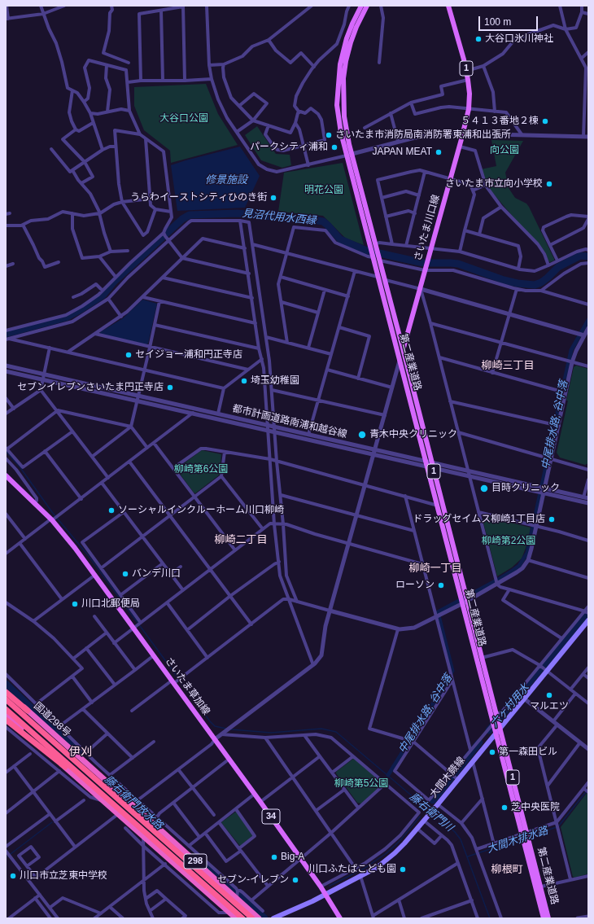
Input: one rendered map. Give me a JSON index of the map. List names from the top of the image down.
{
  "streets": {
    "highway": ["国道298号", "298"],
    "main road": [
      "1",
      "さいたま川口線",
      "第二産業道路",
      "さいたま草加線",
      "大間木蕨線",
      "34"
    ],
    "street": ["都市計画道路南浦和越谷線"]
  },
  "crossings": [
    ["さいたま川口線", "第二産業道路"],
    ["第二産業道路", "都市計画道路南浦和越谷線"],
    ["第二産業道路", "大間木蕨線"],
    ["さいたま草加線", "大間木蕨線"]
  ],
  "districts": [
    "柳崎三丁目",
    "柳崎二丁目",
    "柳崎一丁目",
    "伊刈",
    "柳根町"
  ],
  "water": [
    "修景施設",
    "見沼代用水西縁",
    "中尾排水路; 谷中落",
    "六ヶ村用水",
    "藤右衛門放水路",
    "藤右衛門川",
    "大間木排水路"
  ],
  "parks": [
    "大谷口公園",
    "向公園",
    "明花公園",
    "柳崎第6公園",
    "柳崎第2公園",
    "柳崎第5公園"
  ],
  "places": [
    "大谷口氷川神社",
    "５４１３番地２棟",
    "さいたま市消防局南消防署東浦和出張所",
    "パークシティ浦和",
    "JAPAN MEAT",
    "さいたま市立向小学校",
    "うらわイーストシティひのき街",
    "セイジョー浦和円正寺店",
    "埼玉幼稚園",
    "セブンイレブンさいたま円正寺店",
    "青木中央クリニック",
    "目時クリニック",
    "ソーシャルインクルーホーム川口柳崎",
    "ドラッグセイムス柳崎1丁目店",
    "バンデ川口",
    "ローソン",
    "川口北郵便局",
    "マルエツ",
    "第一森田ビル",
    "芝中央医院",
    "Big-A",
    "川口ふたばこども園",
    "川口市立芝東中学校",
    "セブン-イレブン"
  ],
  "scale_bar": "100 m"
}
